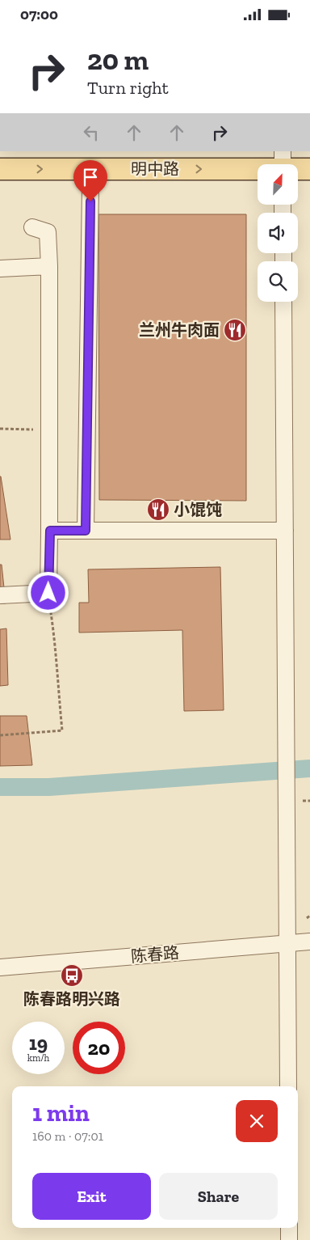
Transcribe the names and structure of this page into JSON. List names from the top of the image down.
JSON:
{
  "streets": {
    "main road": ["明中路"],
    "street": ["陈春路"]
  },
  "one_way": ["明中路"],
  "places": {
    "restaurant": ["兰州牛肉面", "小馄饨"],
    "bus stop": ["陈春路明兴路"]
  },
  "north": "top right",
  "page": {
    "status": "07:00",
    "turn": ["20 m", "Turn right"],
    "speed": "19 km/h",
    "limit": "20",
    "heading": ["1 min", "160 m · 07:01"],
    "buttons": ["Exit", "Share"]
  }
}
